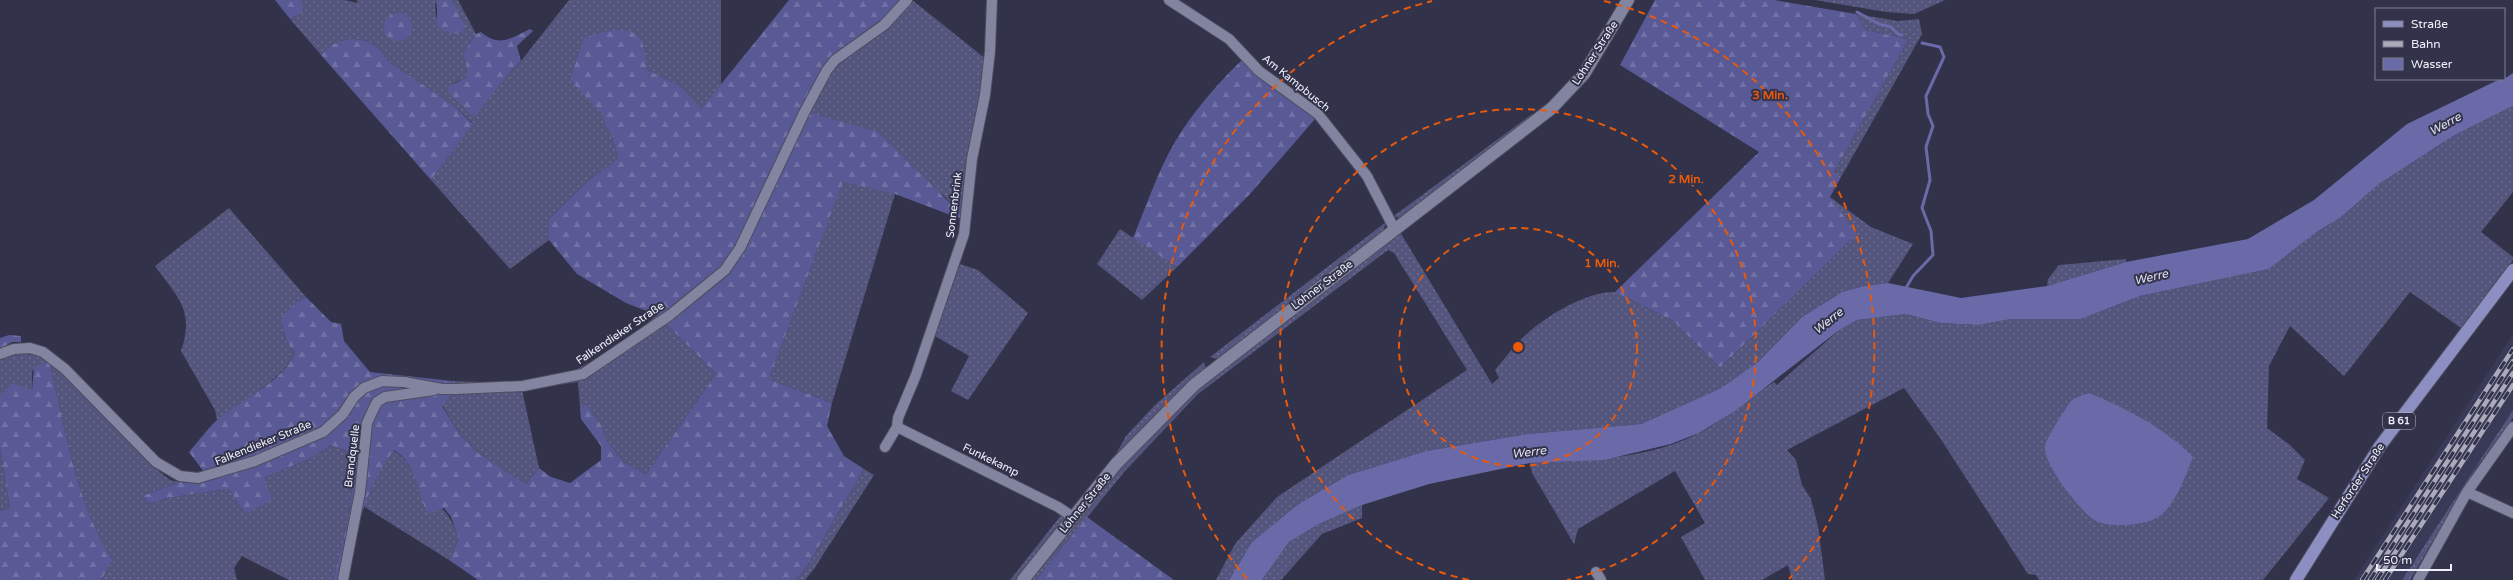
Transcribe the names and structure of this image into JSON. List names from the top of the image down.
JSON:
{
  "streets": {
    "main road": ["Löhner Straße", "B 61", "Herforder Straße"],
    "street": [
      "Am Kampbusch",
      "Sonnenbrink",
      "Falkendieker Straße",
      "Brandquelle",
      "Funkekamp"
    ]
  },
  "crossings": [
    ["Löhner Straße", "Am Kampbusch"],
    ["Löhner Straße", "Funkekamp"],
    ["Sonnenbrink", "Funkekamp"],
    ["Falkendieker Straße", "Brandquelle"]
  ],
  "water": ["Werre"],
  "legend": ["Straße", "Bahn", "Wasser"],
  "scale_bar": "50 m",
  "rings": ["3 Min.", "2 Min.", "1 Min."]
}
